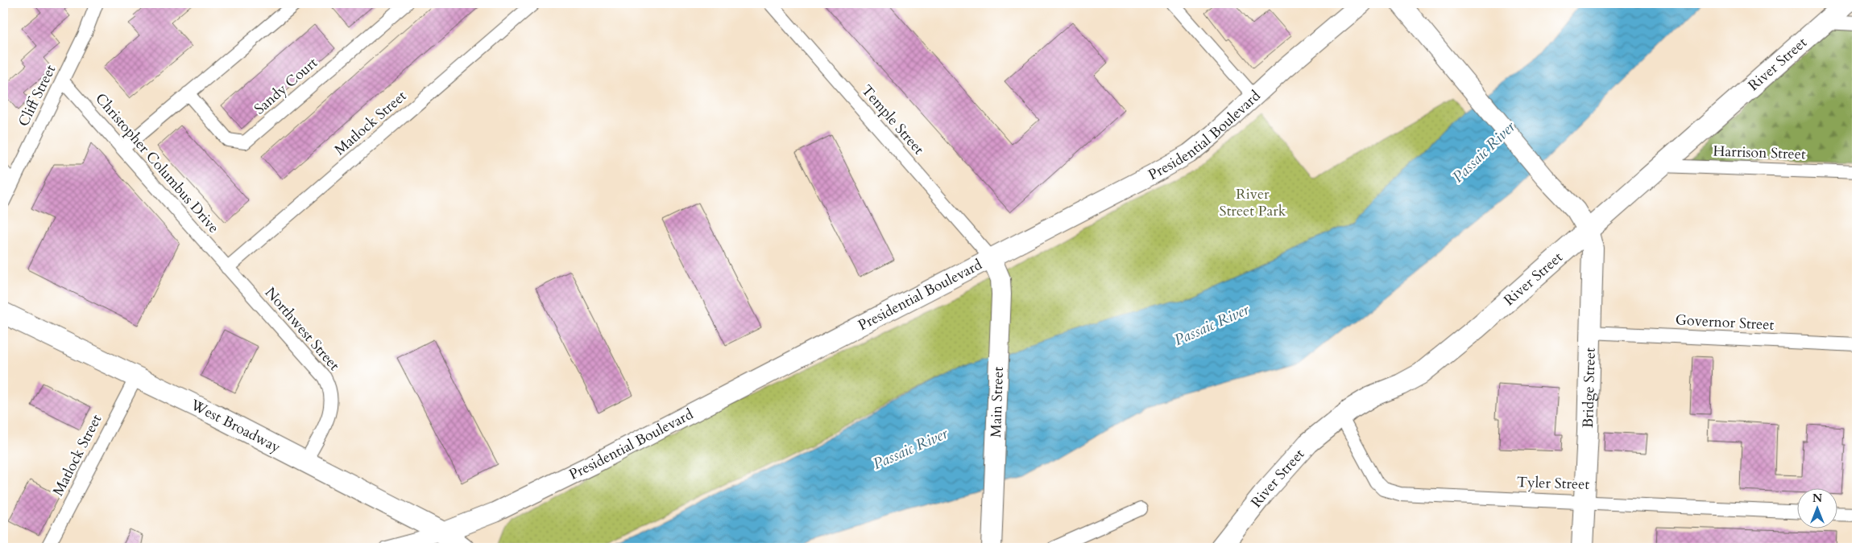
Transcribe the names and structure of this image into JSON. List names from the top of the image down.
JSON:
{
  "streets": {
    "main road": ["River Street", "Bridge Street", "West Broadway"],
    "street": [
      "Sandy Court",
      "Cliff Street",
      "Temple Street",
      "Matlock Street",
      "Presidential Boulevard",
      "Harrison Street",
      "Christopher Columbus Drive",
      "Governor Street",
      "Northwest Street",
      "Main Street",
      "Tyler Street"
    ]
  },
  "crossings": [
    ["River Street", "Harrison Street"],
    ["River Street", "Bridge Street"],
    ["River Street", "Tyler Street"],
    ["Cliff Street", "Christopher Columbus Drive"],
    ["Temple Street", "Presidential Boulevard"],
    ["Temple Street", "Main Street"],
    ["Matlock Street", "Christopher Columbus Drive"],
    ["Matlock Street", "Northwest Street"],
    ["Matlock Street", "West Broadway"],
    ["Presidential Boulevard", "Main Street"],
    ["Presidential Boulevard", "West Broadway"],
    ["Christopher Columbus Drive", "Northwest Street"],
    ["Governor Street", "Bridge Street"],
    ["Northwest Street", "West Broadway"],
    ["Bridge Street", "Tyler Street"]
  ],
  "water": ["Passaic River"],
  "parks": ["River Street Park"],
  "north": "top"
}
